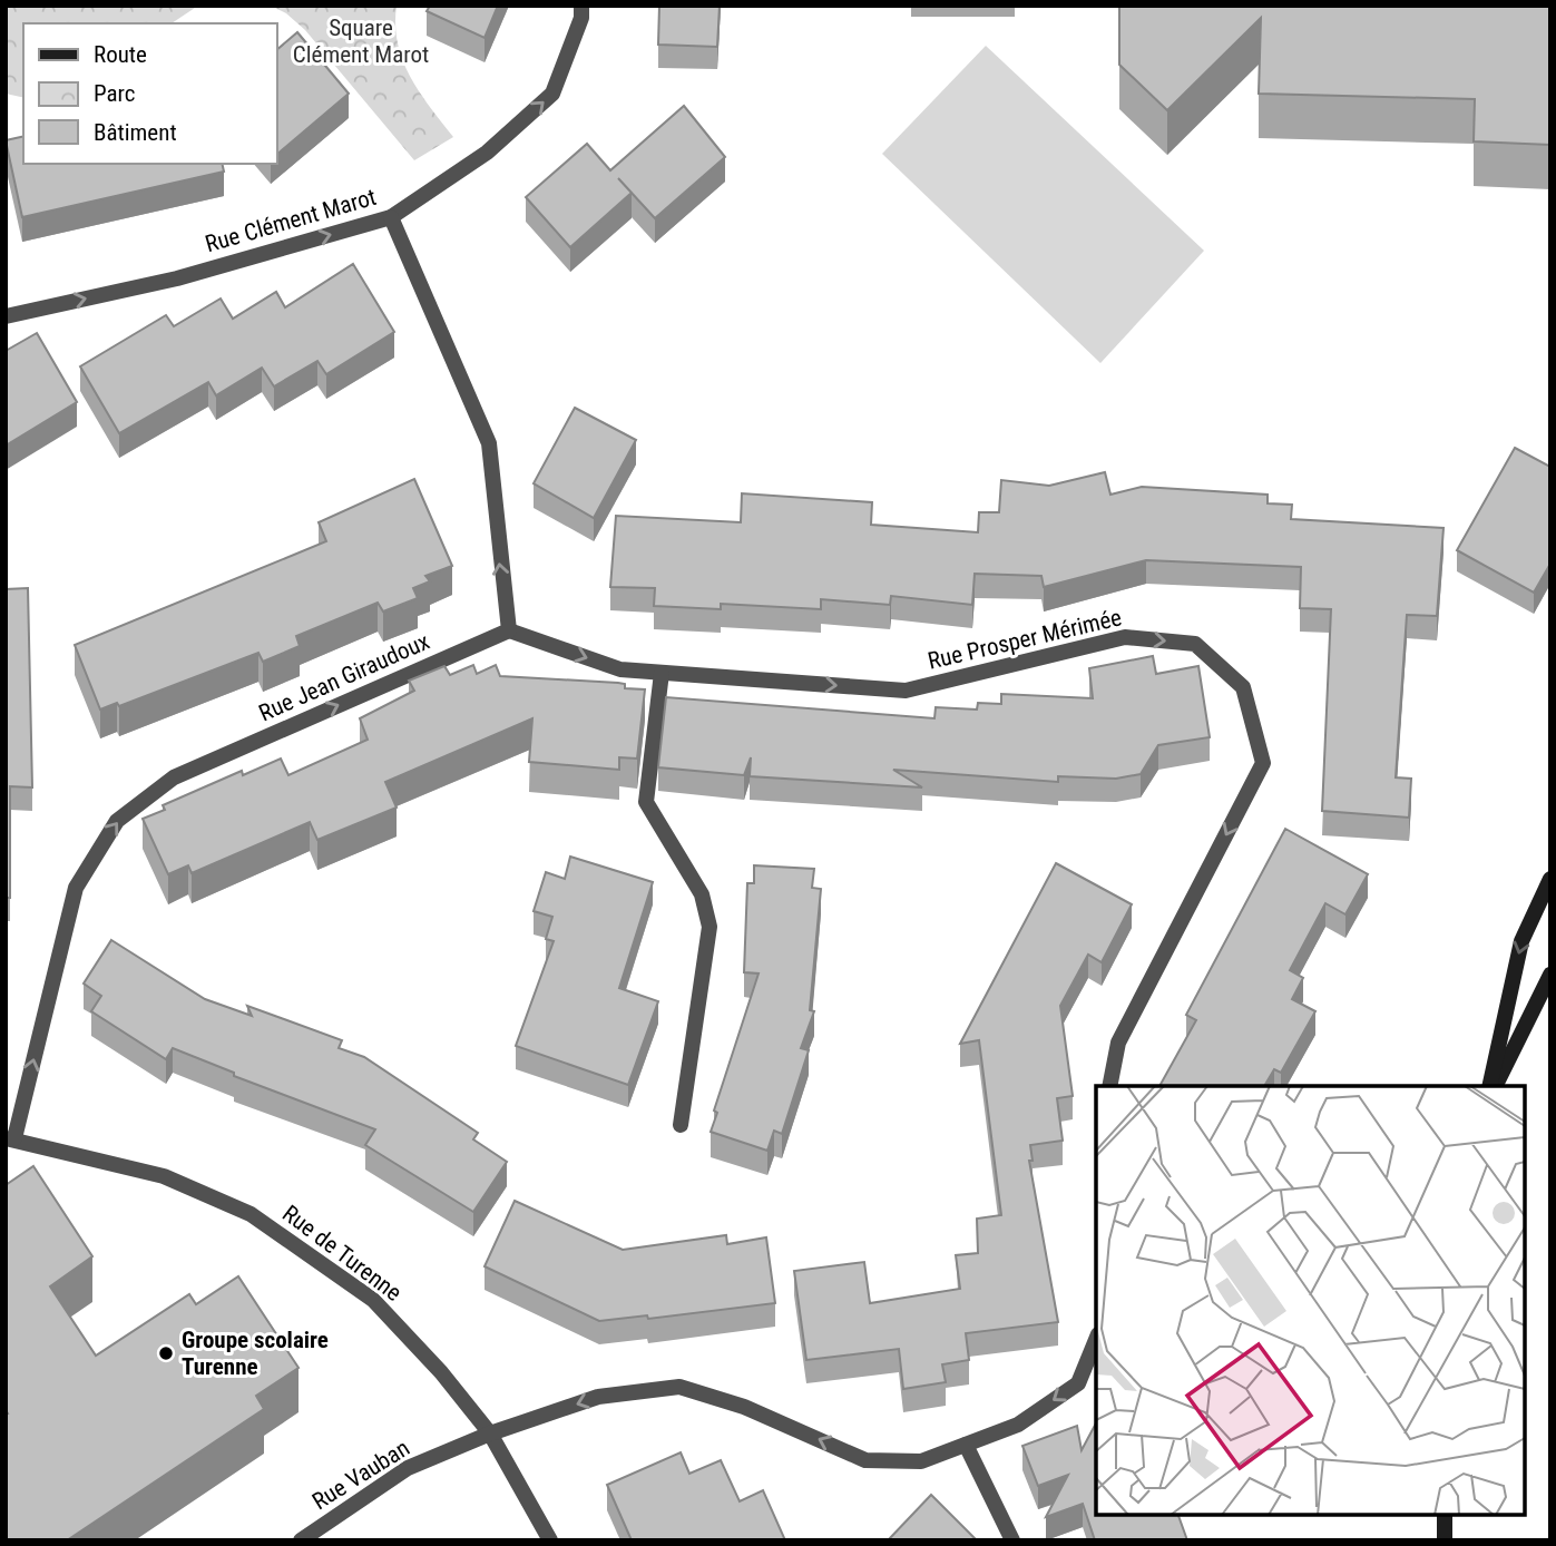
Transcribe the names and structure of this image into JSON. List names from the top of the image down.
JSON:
{
  "streets": {
    "street": [
      "Rue Clément Marot",
      "Rue Prosper Mérimée",
      "Rue Jean Giraudoux",
      "Rue de Turenne",
      "Rue Vauban"
    ]
  },
  "crossings": [
    ["Rue Prosper Mérimée", "Rue Jean Giraudoux"],
    ["Rue Jean Giraudoux", "Rue de Turenne"],
    ["Rue de Turenne", "Rue Vauban"]
  ],
  "one_way": ["Rue Clément Marot", "Rue Jean Giraudoux"],
  "parks": ["Square Clément Marot"],
  "places": ["Groupe scolaire Turenne"],
  "legend": ["Route", "Parc", "Bâtiment"]
}
